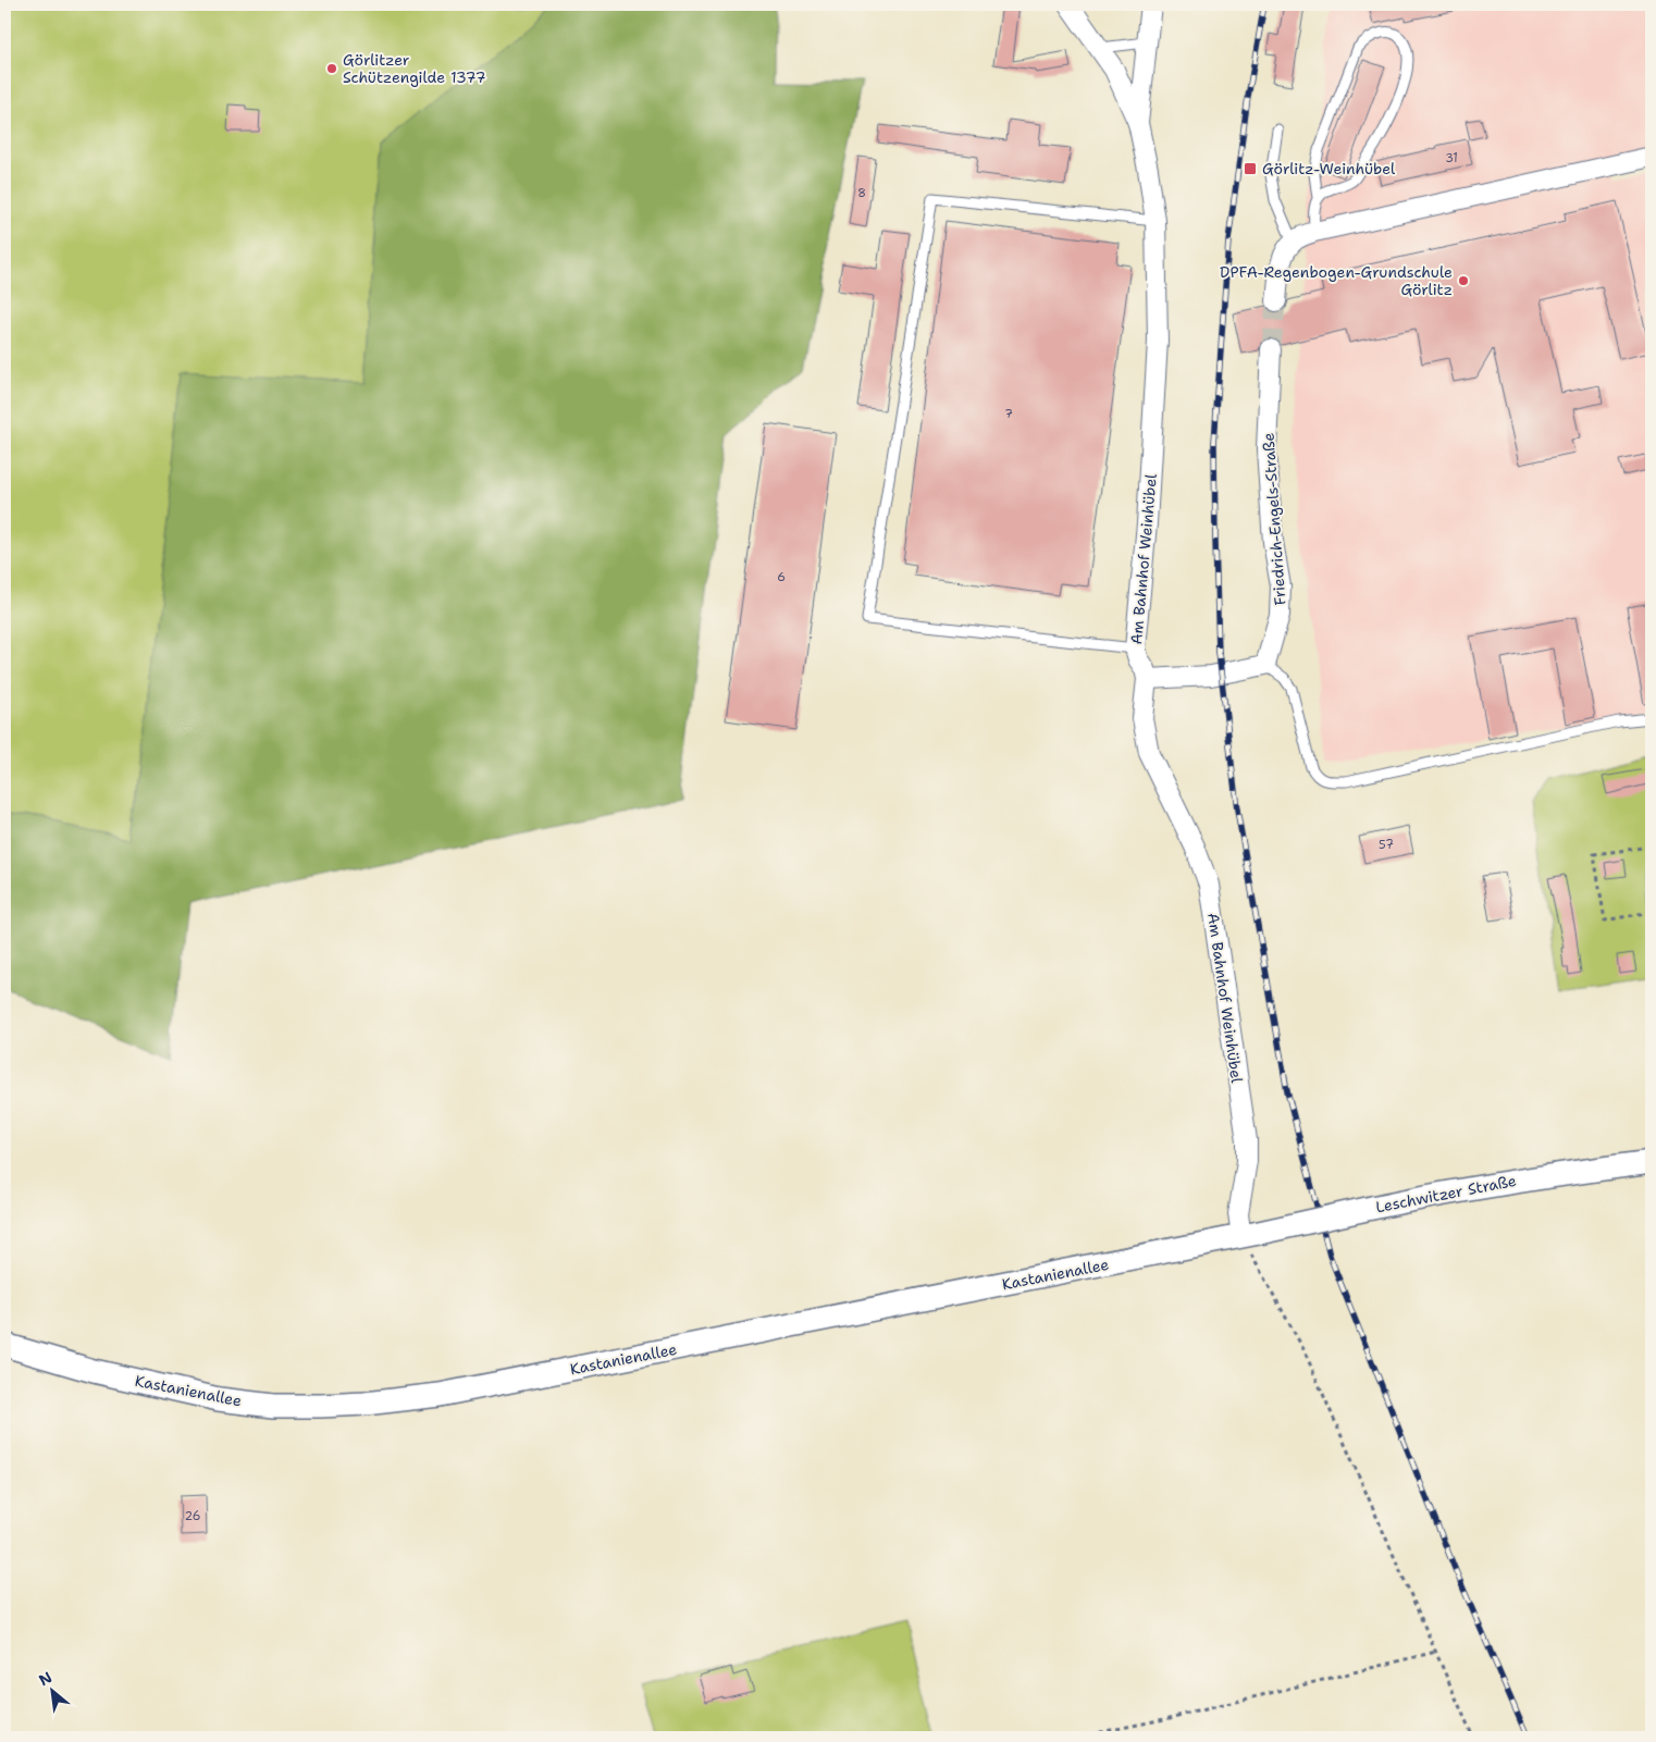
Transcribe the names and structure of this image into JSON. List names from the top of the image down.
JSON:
{
  "streets": {
    "street": [
      "Friedrich-Engels-Straße",
      "Am Bahnhof Weinhübel",
      "Leschwitzer Straße",
      "Kastanienallee"
    ]
  },
  "crossings": [
    ["Am Bahnhof Weinhübel", "Leschwitzer Straße"],
    ["Am Bahnhof Weinhübel", "Kastanienallee"],
    ["Leschwitzer Straße", "Kastanienallee"]
  ],
  "places": {
    "other": ["Görlitzer Schützengilde 1377", "DPFA-Regenbogen-Grundschule Görlitz"],
    "transit": ["Görlitz-Weinhübel"]
  },
  "house_numbers": [
    "31",
    "8",
    "7",
    "6",
    "57",
    "26"
  ],
  "north": "top left"
}
